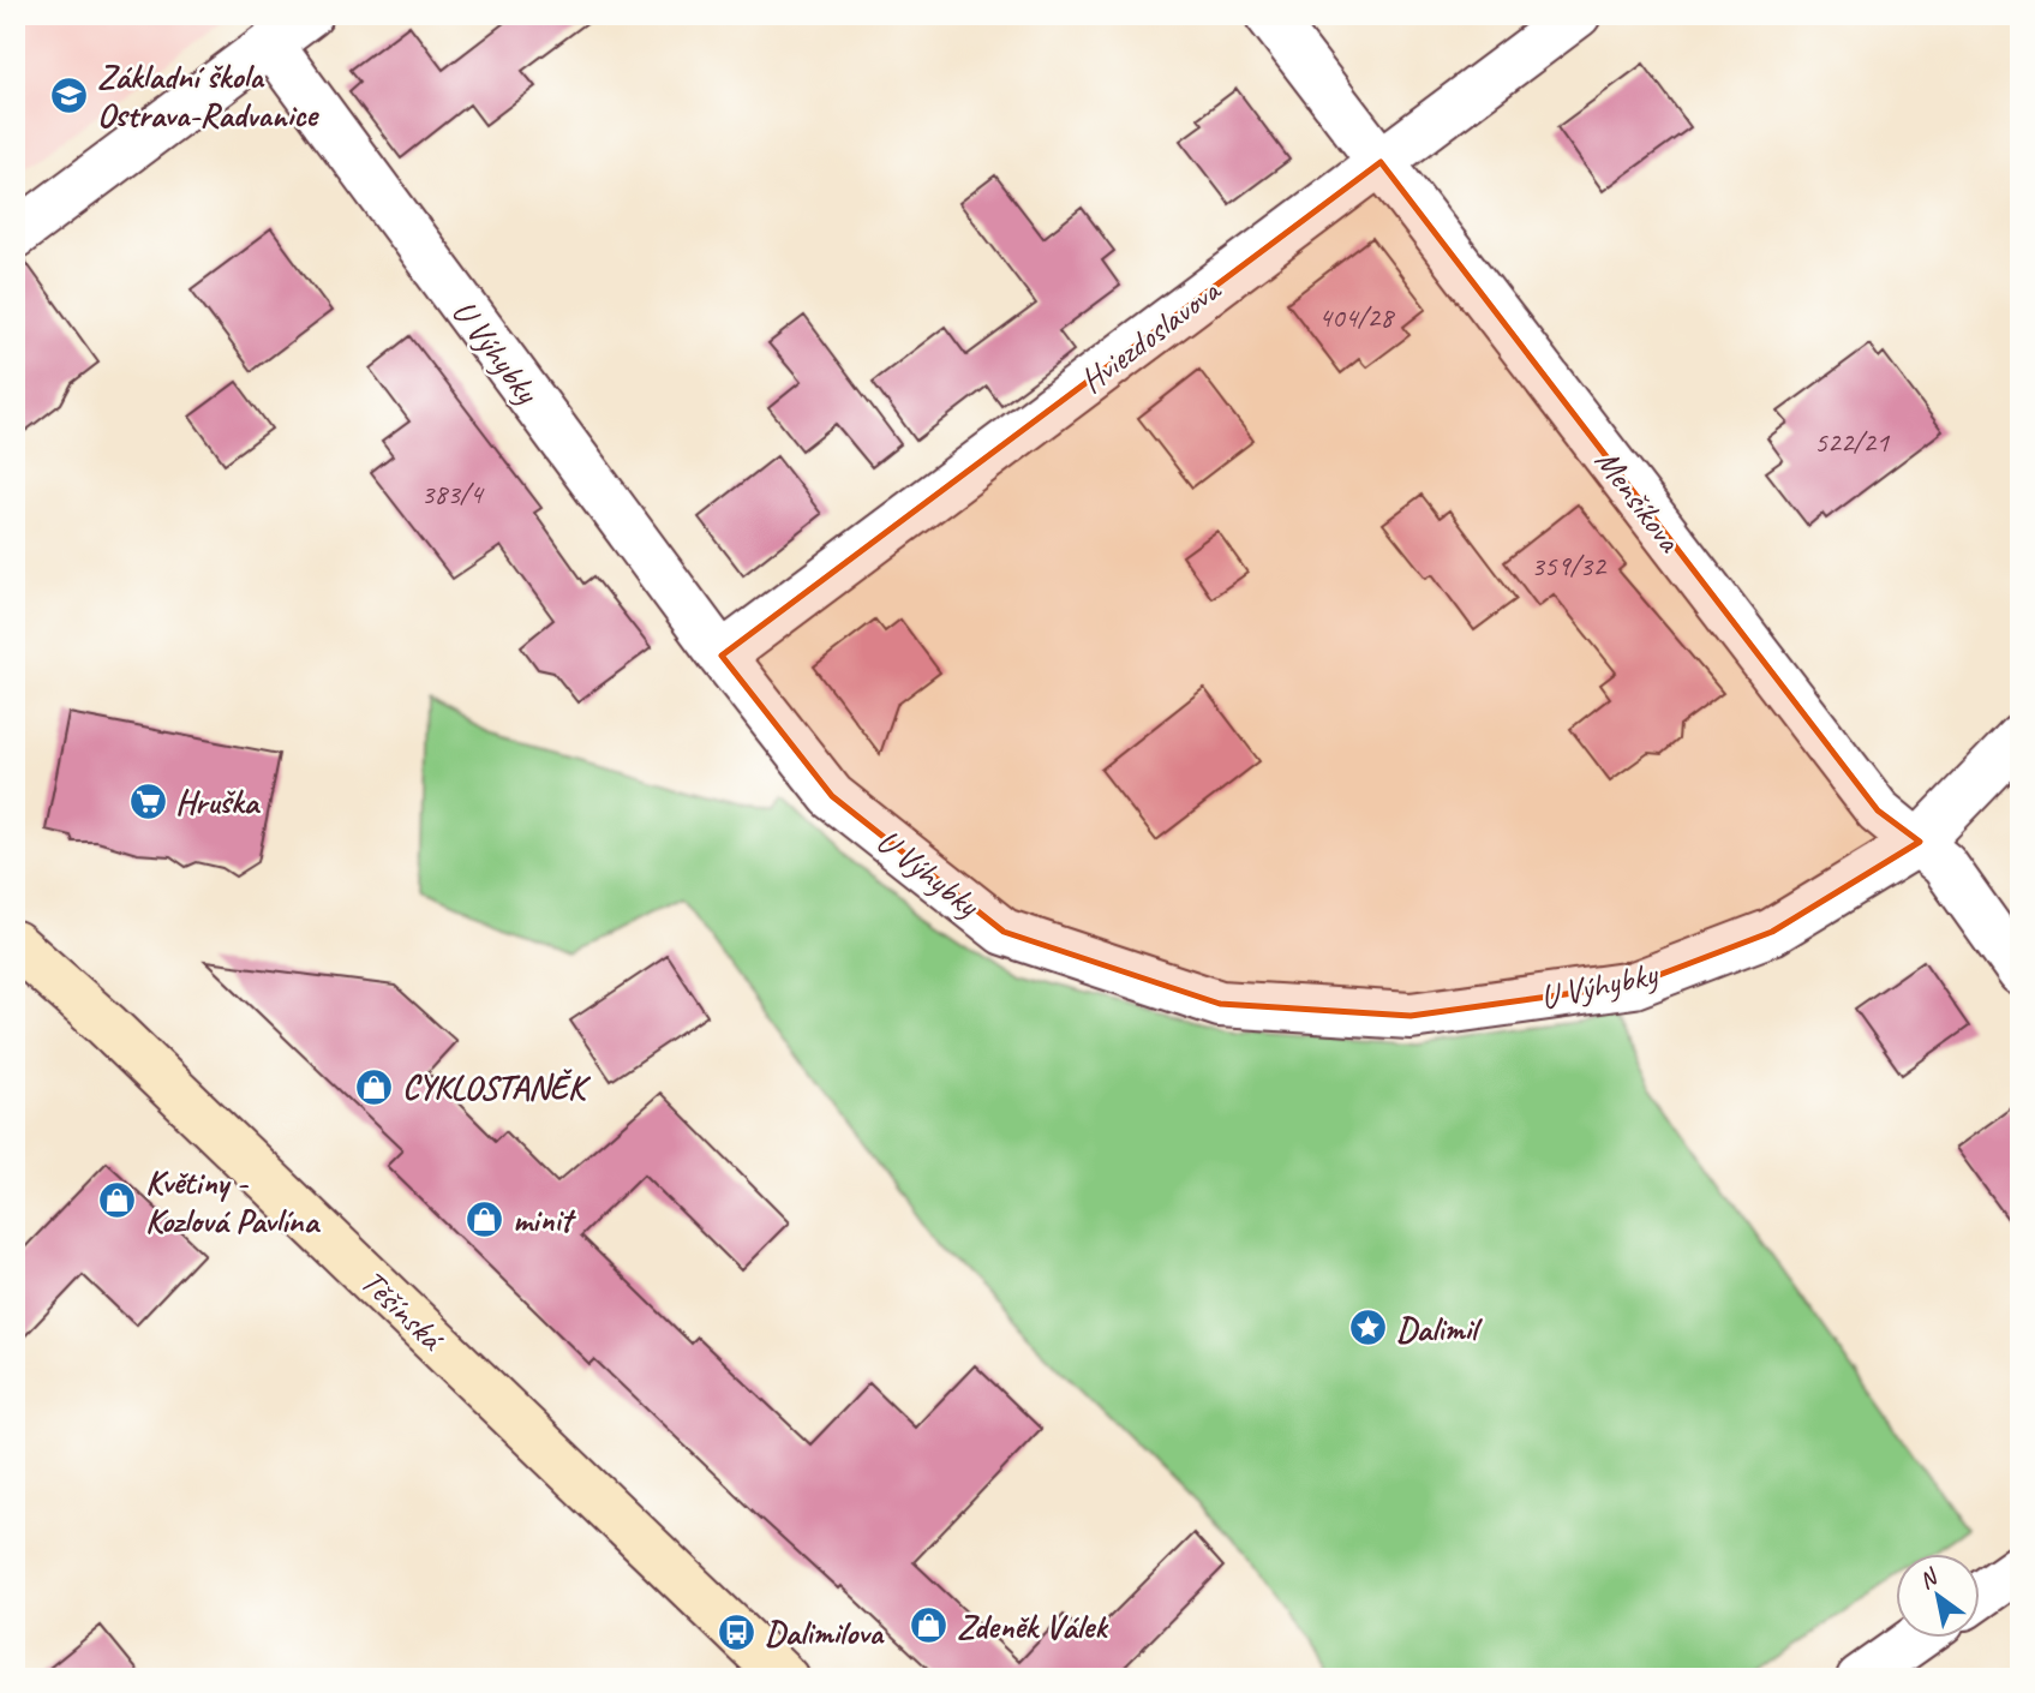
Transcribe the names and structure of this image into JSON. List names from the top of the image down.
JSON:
{
  "streets": {
    "main road": ["Těšínská"],
    "street": ["Hviezdoslavova", "U Výhybky", "Menšíkova"]
  },
  "crossings": [
    ["Hviezdoslavova", "U Výhybky"],
    ["Hviezdoslavova", "Menšíkova"],
    ["U Výhybky", "Menšíkova"]
  ],
  "places": {
    "school or university": ["Základní škola Ostrava-Radvanice"],
    "supermarket": ["Hruška"],
    "shop": [
      "CYKLOSTANĚK",
      "Květiny - Kozlová Pavlína",
      "minit",
      "Zdeněk Válek"
    ],
    "place": ["Dalimil"],
    "bus stop": ["Dalimilova"]
  },
  "house_numbers": [
    "404/28",
    "522/21",
    "383/4",
    "359/32"
  ],
  "north": "top left"
}
